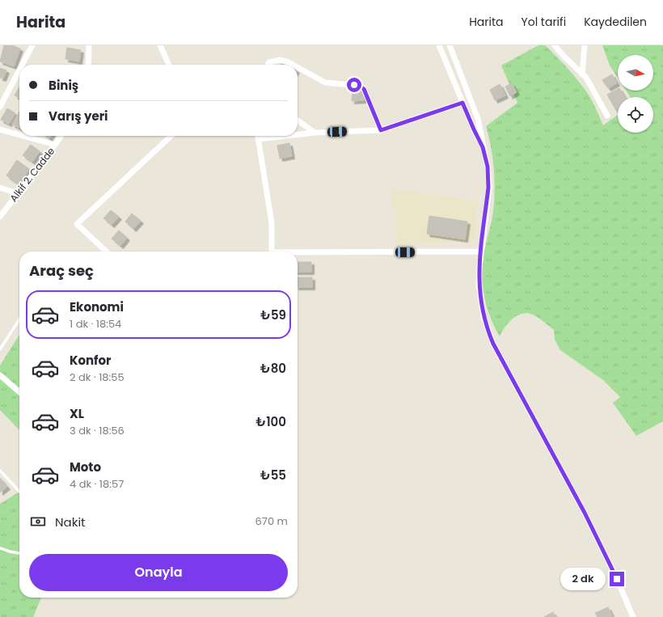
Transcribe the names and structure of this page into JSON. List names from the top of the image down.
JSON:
{
  "streets": {
    "street": ["Alkif 2. Cadde"]
  },
  "north": "right",
  "page": {
    "header": "Harita",
    "nav": ["Harita", "Yol tarifi", "Kaydedilen"],
    "banner": ["Biniş", "Varış yeri"],
    "heading": "Araç seç",
    "list": [
      {
        "name": "Ekonomi",
        "note": "1 dk · 18:54",
        "value": "₺59"
      },
      {
        "name": "Konfor",
        "note": "2 dk · 18:55",
        "value": "₺80"
      },
      {
        "name": "XL",
        "note": "3 dk · 18:56",
        "value": "₺100"
      },
      {
        "name": "Moto",
        "note": "4 dk · 18:57",
        "value": "₺55"
      }
    ],
    "pay": ["Nakit", "670 m"],
    "buttons": "Onayla",
    "bubble": "2 dk"
  }
}
